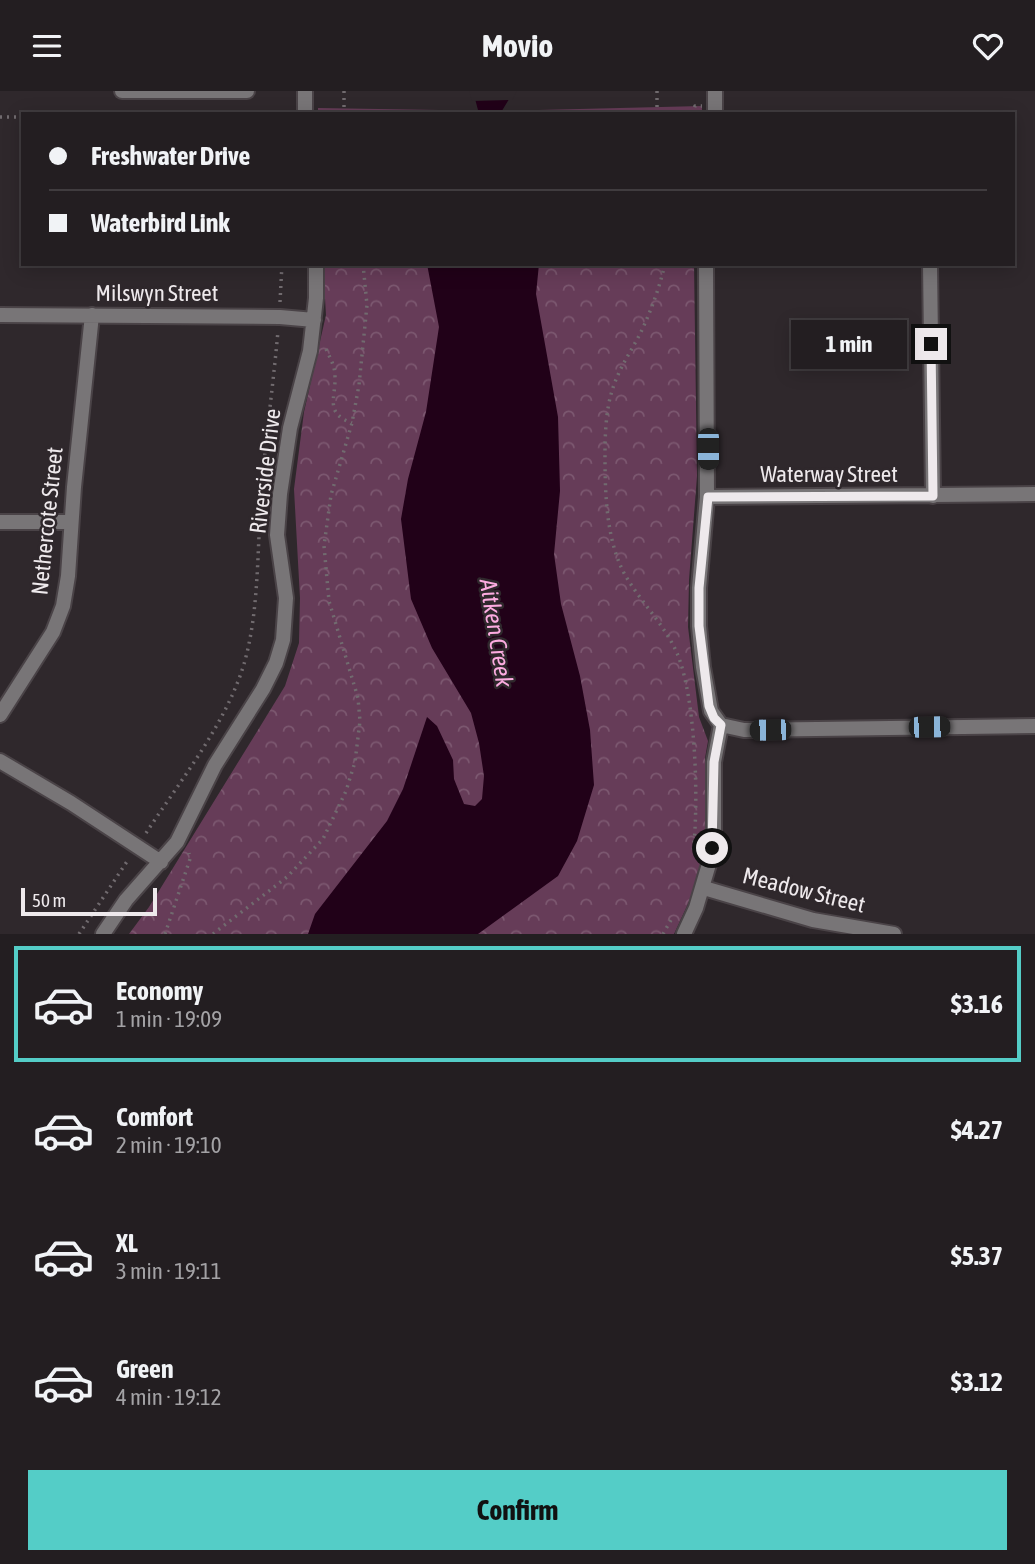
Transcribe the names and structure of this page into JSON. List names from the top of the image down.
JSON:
{
  "streets": {
    "street": [
      "Milswyn Street",
      "Riverside Drive",
      "Waterway Street",
      "Nethercote Street",
      "Meadow Street"
    ]
  },
  "crossings": [
    ["Milswyn Street", "Riverside Drive"],
    ["Milswyn Street", "Nethercote Street"]
  ],
  "water": ["Aitken Creek"],
  "scale_bar": "50 m",
  "page": {
    "header": "Movio",
    "banner": ["Freshwater Drive", "Waterbird Link"],
    "bubble": "1 min",
    "scale": "50 m",
    "list": [
      {
        "name": "Economy",
        "note": "1 min · 19:09",
        "value": "$3.16"
      },
      {
        "name": "Comfort",
        "note": "2 min · 19:10",
        "value": "$4.27"
      },
      {
        "name": "XL",
        "note": "3 min · 19:11",
        "value": "$5.37"
      },
      {
        "name": "Green",
        "note": "4 min · 19:12",
        "value": "$3.12"
      }
    ],
    "buttons": "Confirm"
  }
}
